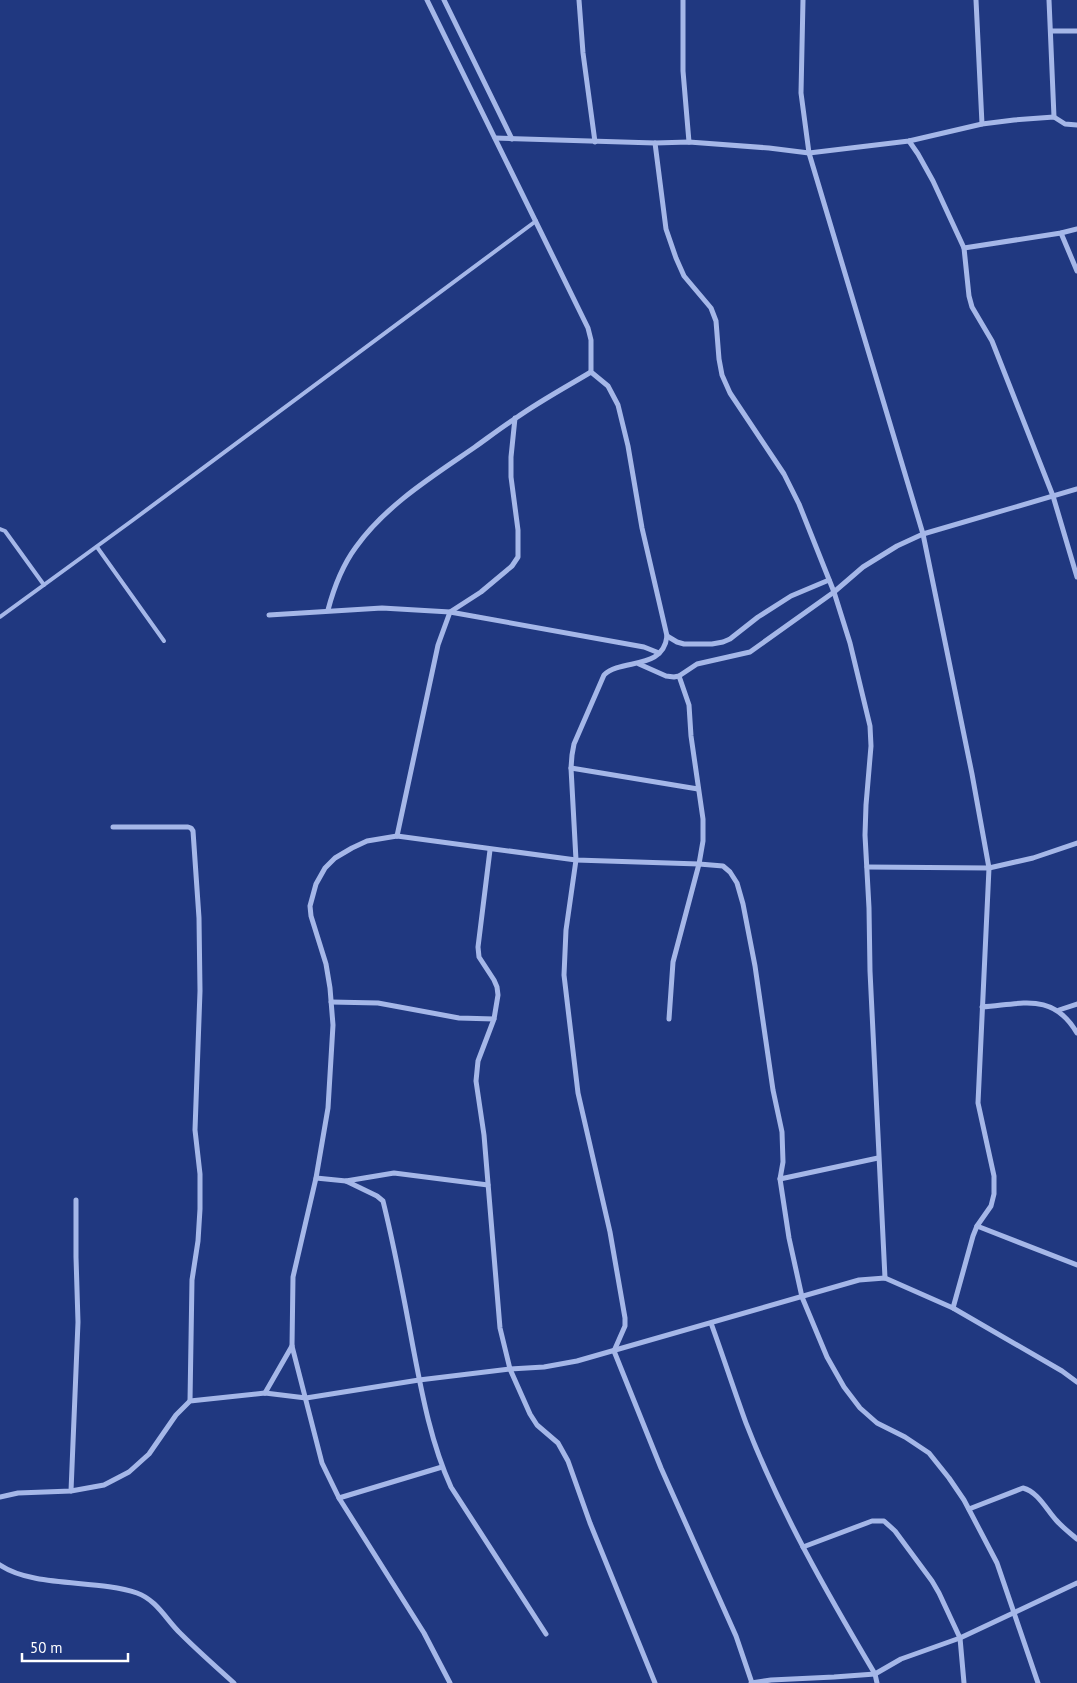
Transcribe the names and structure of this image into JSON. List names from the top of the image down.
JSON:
{
  "scale_bar": "50 m"
}
